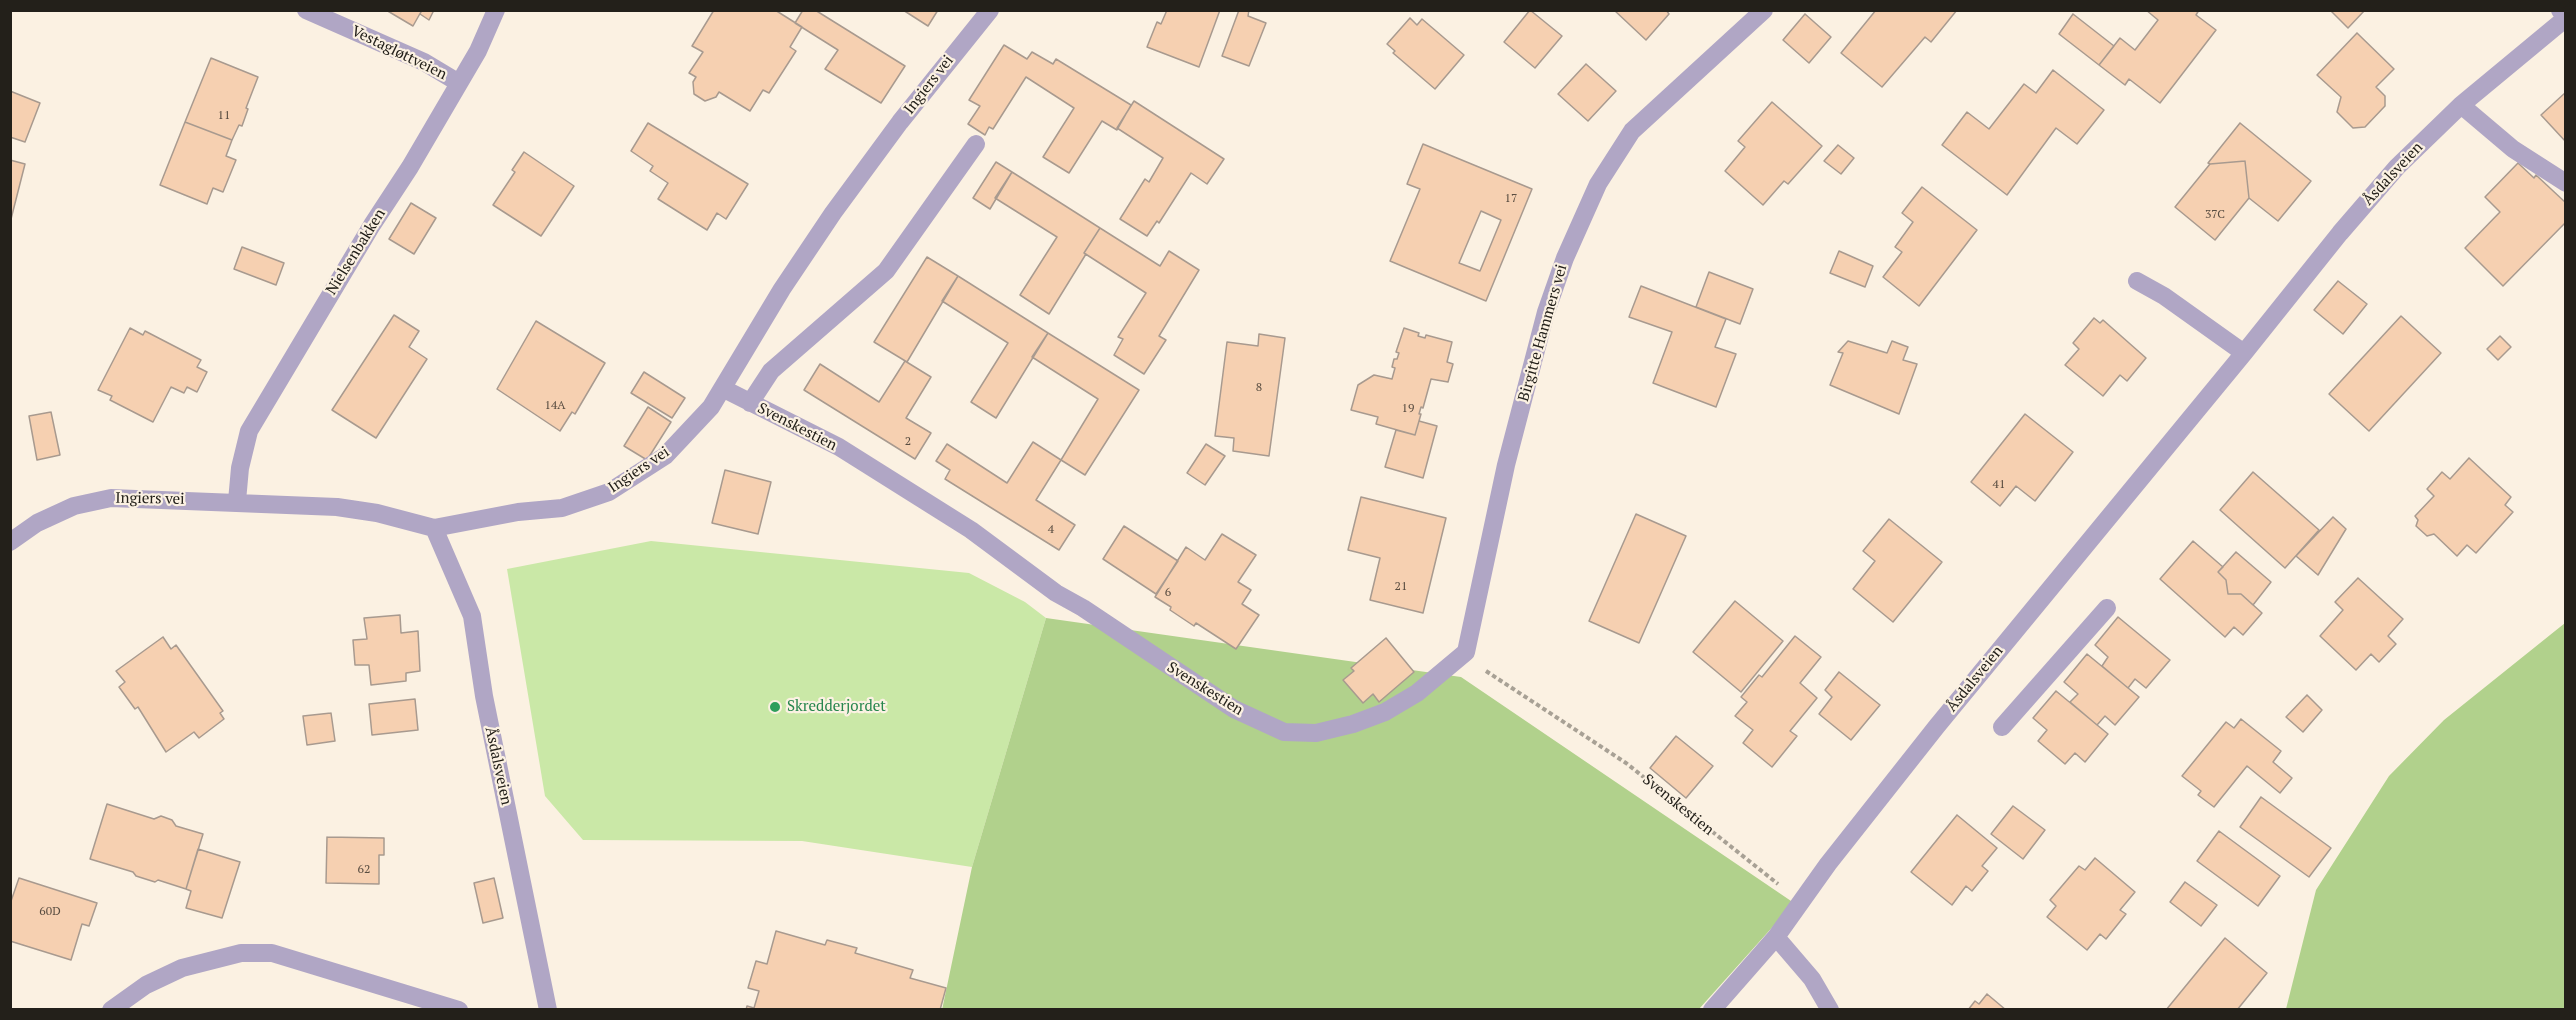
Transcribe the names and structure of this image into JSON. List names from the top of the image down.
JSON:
{
  "streets": {
    "street": [
      "Vestagløttveien",
      "Ingiers vei",
      "Åsdalsveien",
      "Nielsenbakken",
      "Birgitte Hammers vei",
      "Svenskestien"
    ]
  },
  "crossings": [
    ["Vestagløttveien", "Nielsenbakken"],
    ["Ingiers vei", "Åsdalsveien"],
    ["Ingiers vei", "Nielsenbakken"],
    ["Ingiers vei", "Svenskestien"],
    ["Åsdalsveien", "Svenskestien"],
    ["Birgitte Hammers vei", "Svenskestien"]
  ],
  "places": ["Skredderjordet"],
  "house_numbers": [
    "11",
    "17",
    "37C",
    "8",
    "14A",
    "19",
    "2",
    "41",
    "4",
    "21",
    "6",
    "62",
    "60D"
  ]
}
